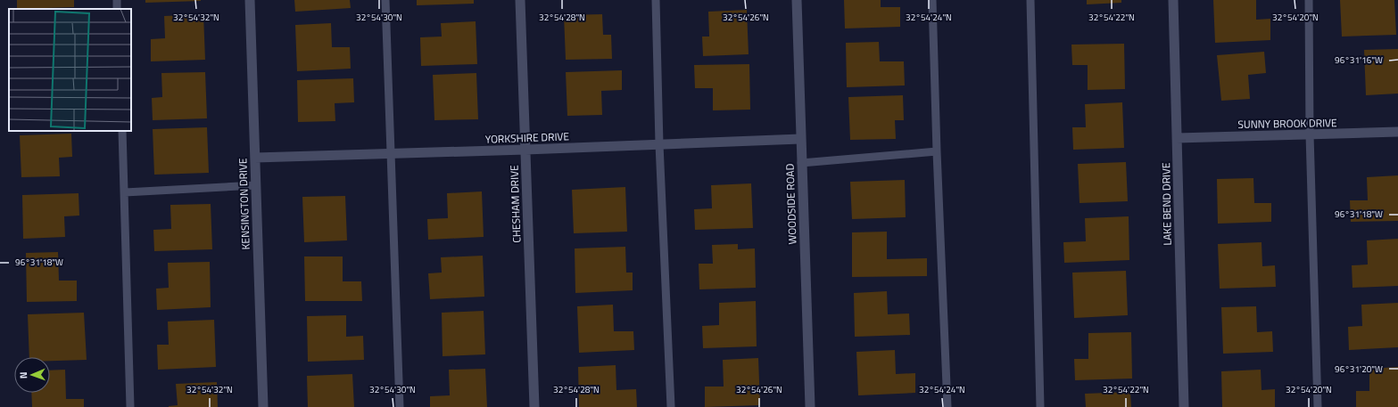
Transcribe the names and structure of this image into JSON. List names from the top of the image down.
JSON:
{
  "streets": {
    "street": [
      "SUNNY BROOK DRIVE",
      "YORKSHIRE DRIVE",
      "KENSINGTON DRIVE",
      "CHESHAM DRIVE",
      "WOODSIDE ROAD",
      "LAKE BEND DRIVE"
    ]
  },
  "crossings": [
    ["SUNNY BROOK DRIVE", "LAKE BEND DRIVE"],
    ["YORKSHIRE DRIVE", "KENSINGTON DRIVE"],
    ["YORKSHIRE DRIVE", "CHESHAM DRIVE"],
    ["YORKSHIRE DRIVE", "WOODSIDE ROAD"]
  ],
  "north": "left",
  "coordinates": [
    "32°54'32\"N",
    "32°54'30\"N",
    "32°54'28\"N",
    "32°54'26\"N",
    "32°54'24\"N",
    "32°54'22\"N",
    "32°54'20\"N",
    "96°31'16\"W",
    "96°31'18\"W",
    "96°31'20\"W"
  ]
}
